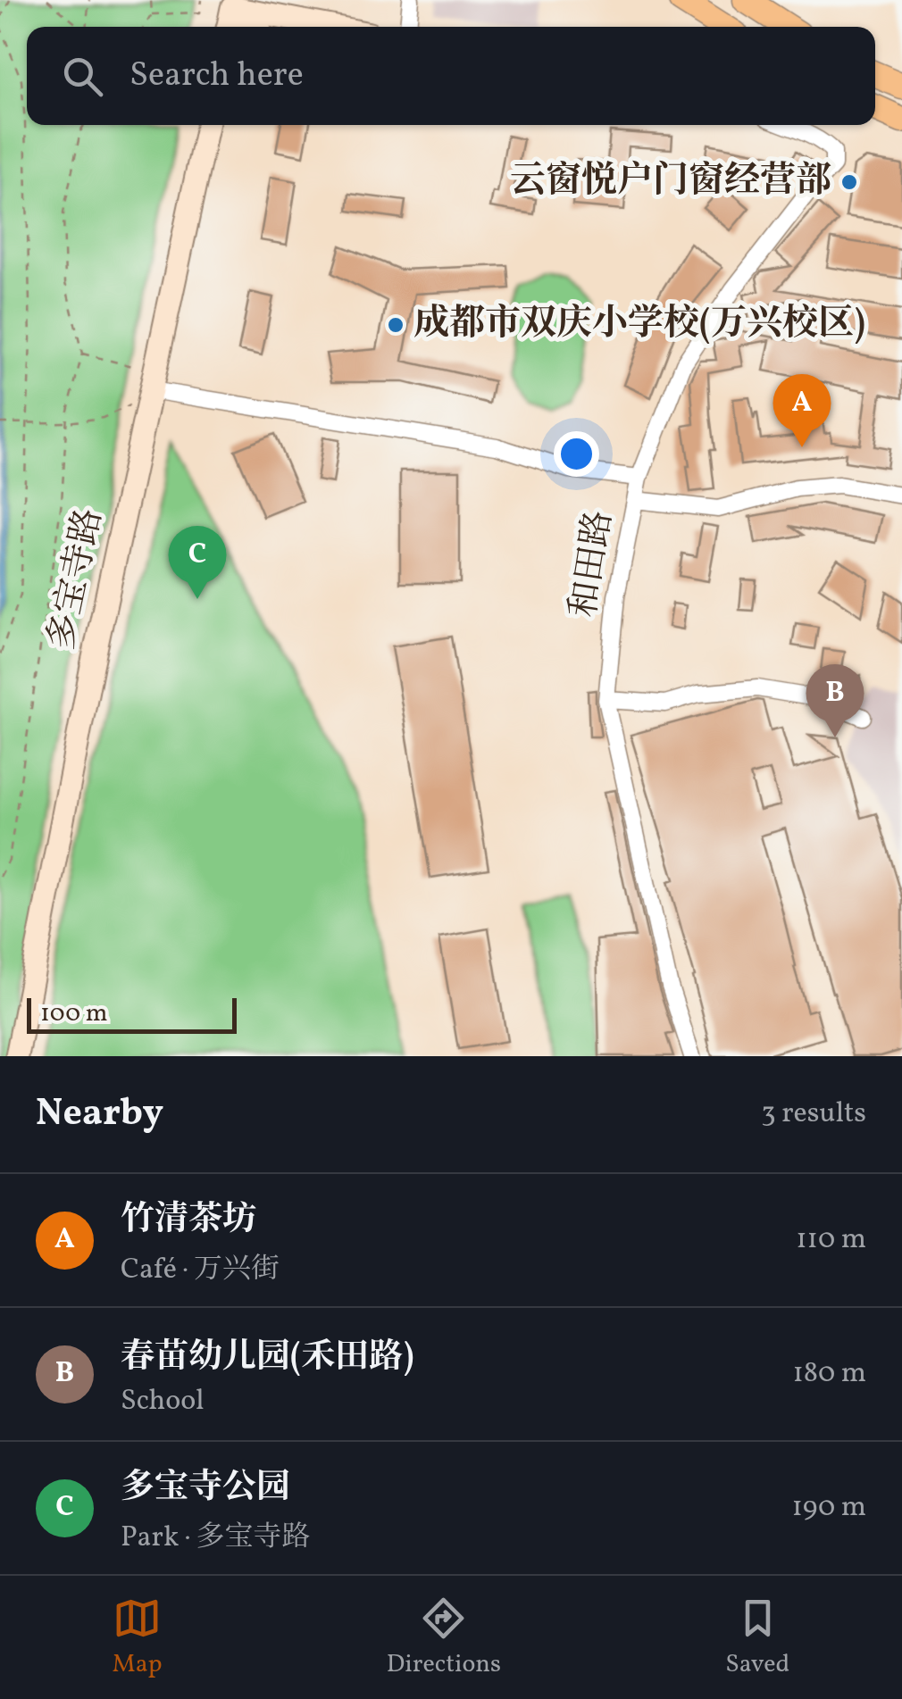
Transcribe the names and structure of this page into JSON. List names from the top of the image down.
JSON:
{
  "streets": {
    "street": ["和田路", "多宝寺路"]
  },
  "places": ["云窗悦户门窗经营部", "成都市双庆小学校(万兴校区)"],
  "scale_bar": "100 m",
  "page": {
    "search": "Search here",
    "pins": ["A", "C", "B"],
    "scale": "100 m",
    "heading": ["Nearby", "3 results"],
    "list": [
      {
        "mark": "A",
        "name": "竹清茶坊",
        "note": "Café · 万兴街",
        "value": "110 m"
      },
      {
        "mark": "B",
        "name": "春苗幼儿园(禾田路)",
        "note": "School",
        "value": "180 m"
      },
      {
        "mark": "C",
        "name": "多宝寺公园",
        "note": "Park · 多宝寺路",
        "value": "190 m"
      }
    ],
    "nav": ["Map", "Directions", "Saved"]
  }
}
